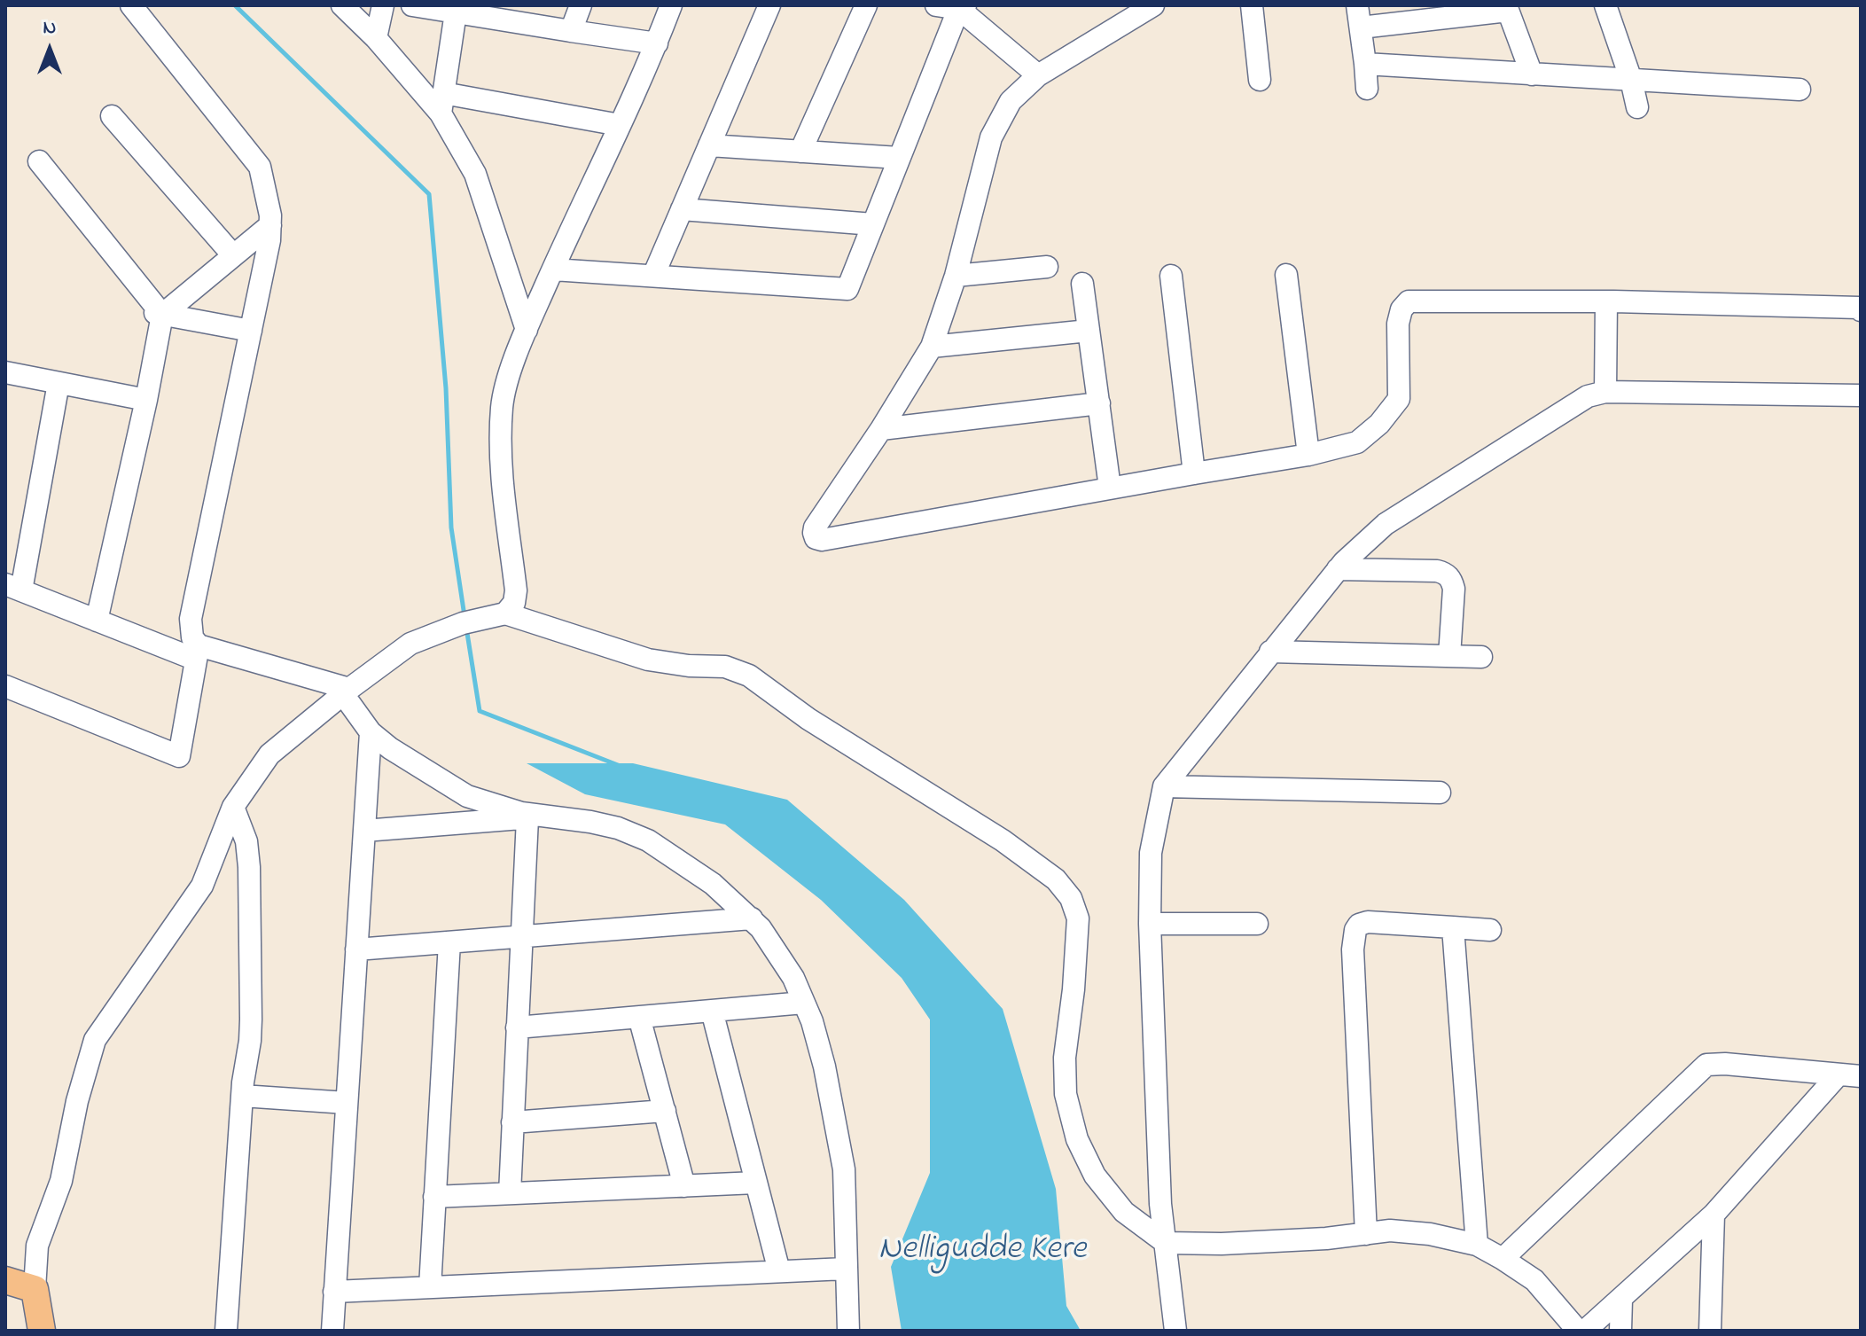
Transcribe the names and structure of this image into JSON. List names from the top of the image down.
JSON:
{
  "water": ["Nelligudde Kere"],
  "north": "top"
}
